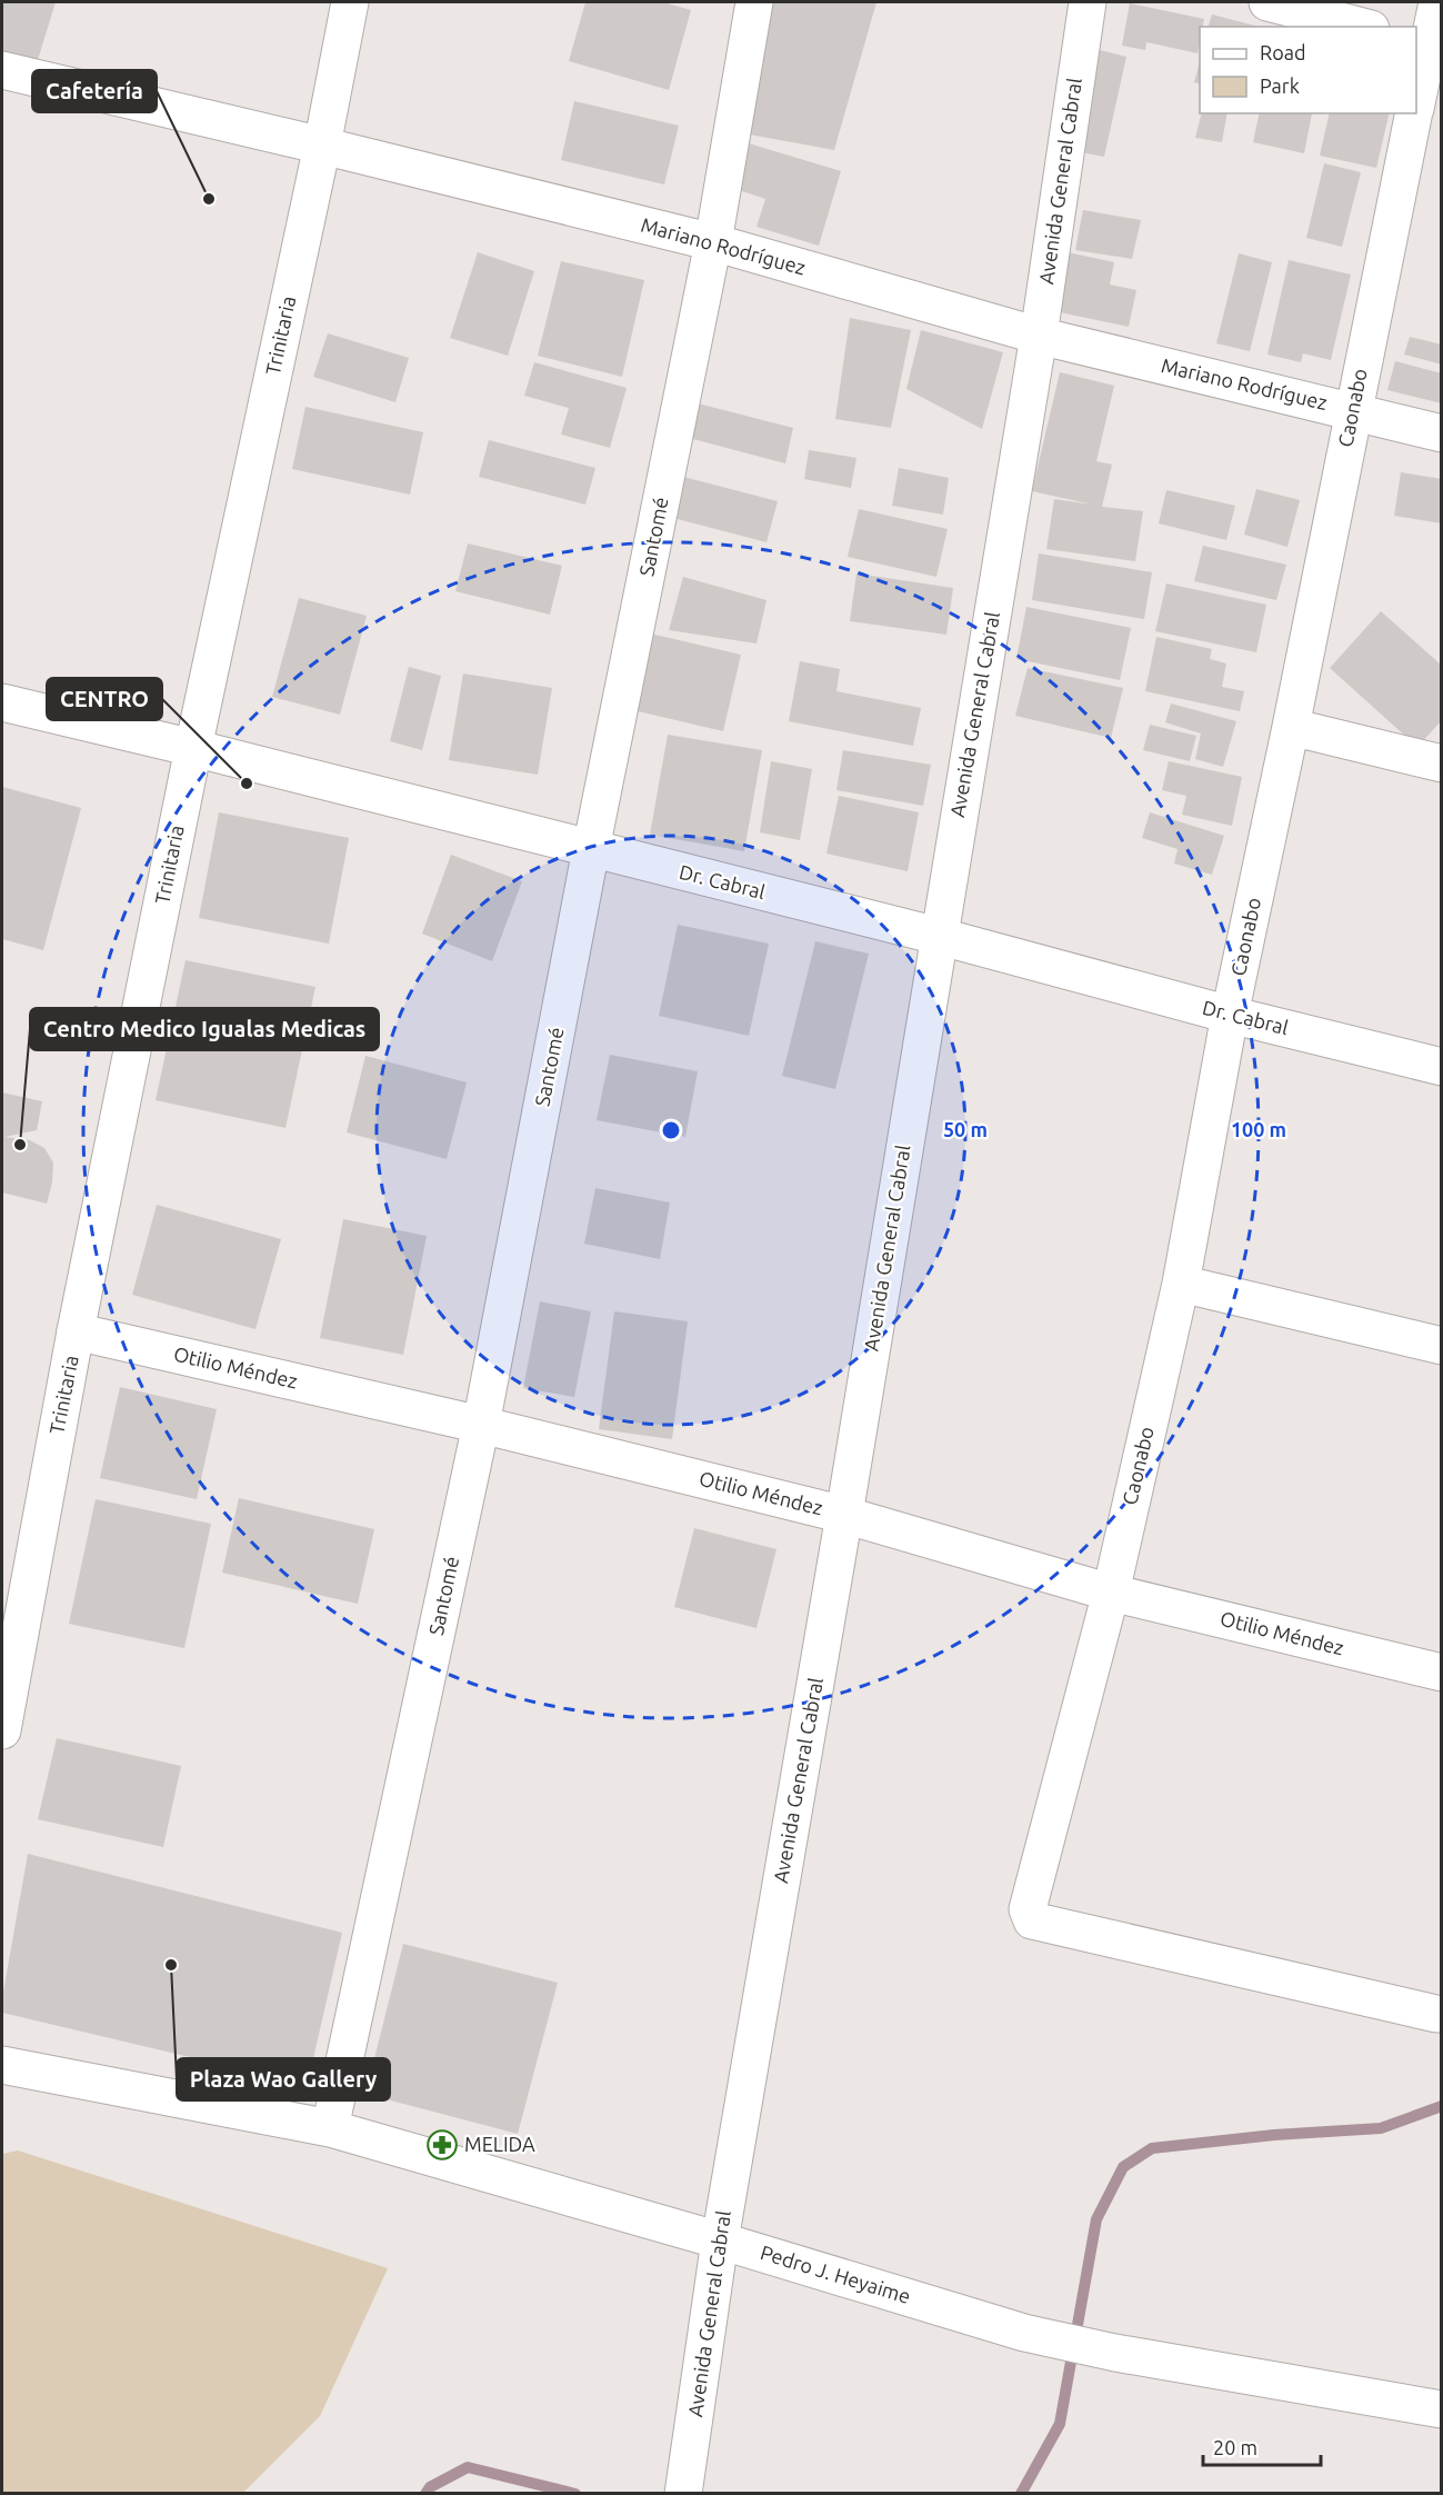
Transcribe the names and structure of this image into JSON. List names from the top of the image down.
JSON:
{
  "streets": {
    "street": [
      "Avenida General Cabral",
      "Mariano Rodríguez",
      "Trinitaria",
      "Caonabo",
      "Santomé",
      "Dr. Cabral",
      "Otilio Méndez",
      "Pedro J. Heyaime"
    ]
  },
  "crossings": [
    ["Avenida General Cabral", "Mariano Rodríguez"],
    ["Avenida General Cabral", "Dr. Cabral"],
    ["Avenida General Cabral", "Otilio Méndez"],
    ["Avenida General Cabral", "Pedro J. Heyaime"],
    ["Mariano Rodríguez", "Trinitaria"],
    ["Mariano Rodríguez", "Caonabo"],
    ["Mariano Rodríguez", "Santomé"],
    ["Trinitaria", "Dr. Cabral"],
    ["Trinitaria", "Otilio Méndez"],
    ["Caonabo", "Dr. Cabral"],
    ["Caonabo", "Otilio Méndez"],
    ["Santomé", "Dr. Cabral"],
    ["Santomé", "Otilio Méndez"],
    ["Santomé", "Pedro J. Heyaime"]
  ],
  "places": {
    "other": [
      "Cafetería",
      "CENTRO",
      "Centro Medico Igualas Medicas",
      "Plaza Wao Gallery"
    ],
    "pharmacy": ["MELIDA"]
  },
  "legend": ["Road", "Park"],
  "scale_bar": "20 m",
  "rings": ["50 m", "100 m"]
}
